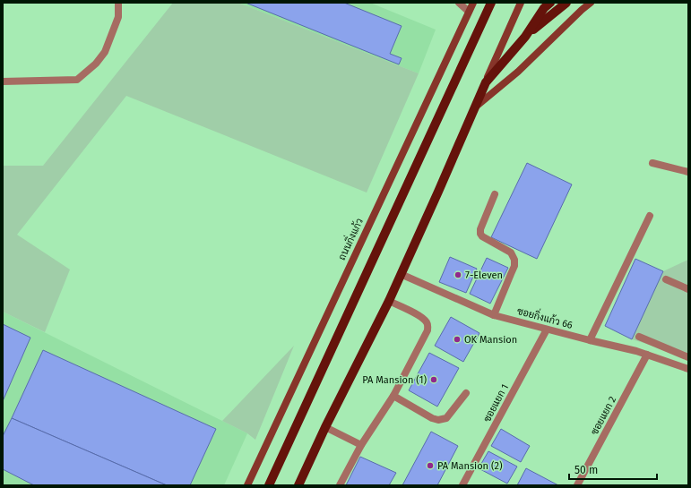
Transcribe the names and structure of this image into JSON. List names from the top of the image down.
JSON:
{
  "streets": {
    "main road": ["ถนนกิ่งแก้ว"],
    "street": ["ซอยกิ่งแก้ว 66", "ซอยแยก 1", "ซอยแยก 2"]
  },
  "crossings": [
    ["ซอยกิ่งแก้ว 66", "ซอยแยก 1"],
    ["ซอยกิ่งแก้ว 66", "ซอยแยก 2"]
  ],
  "places": [
    "7-Eleven",
    "OK Mansion",
    "PA Mansion (1)",
    "PA Mansion (2)"
  ],
  "scale_bar": "50 m"
}
